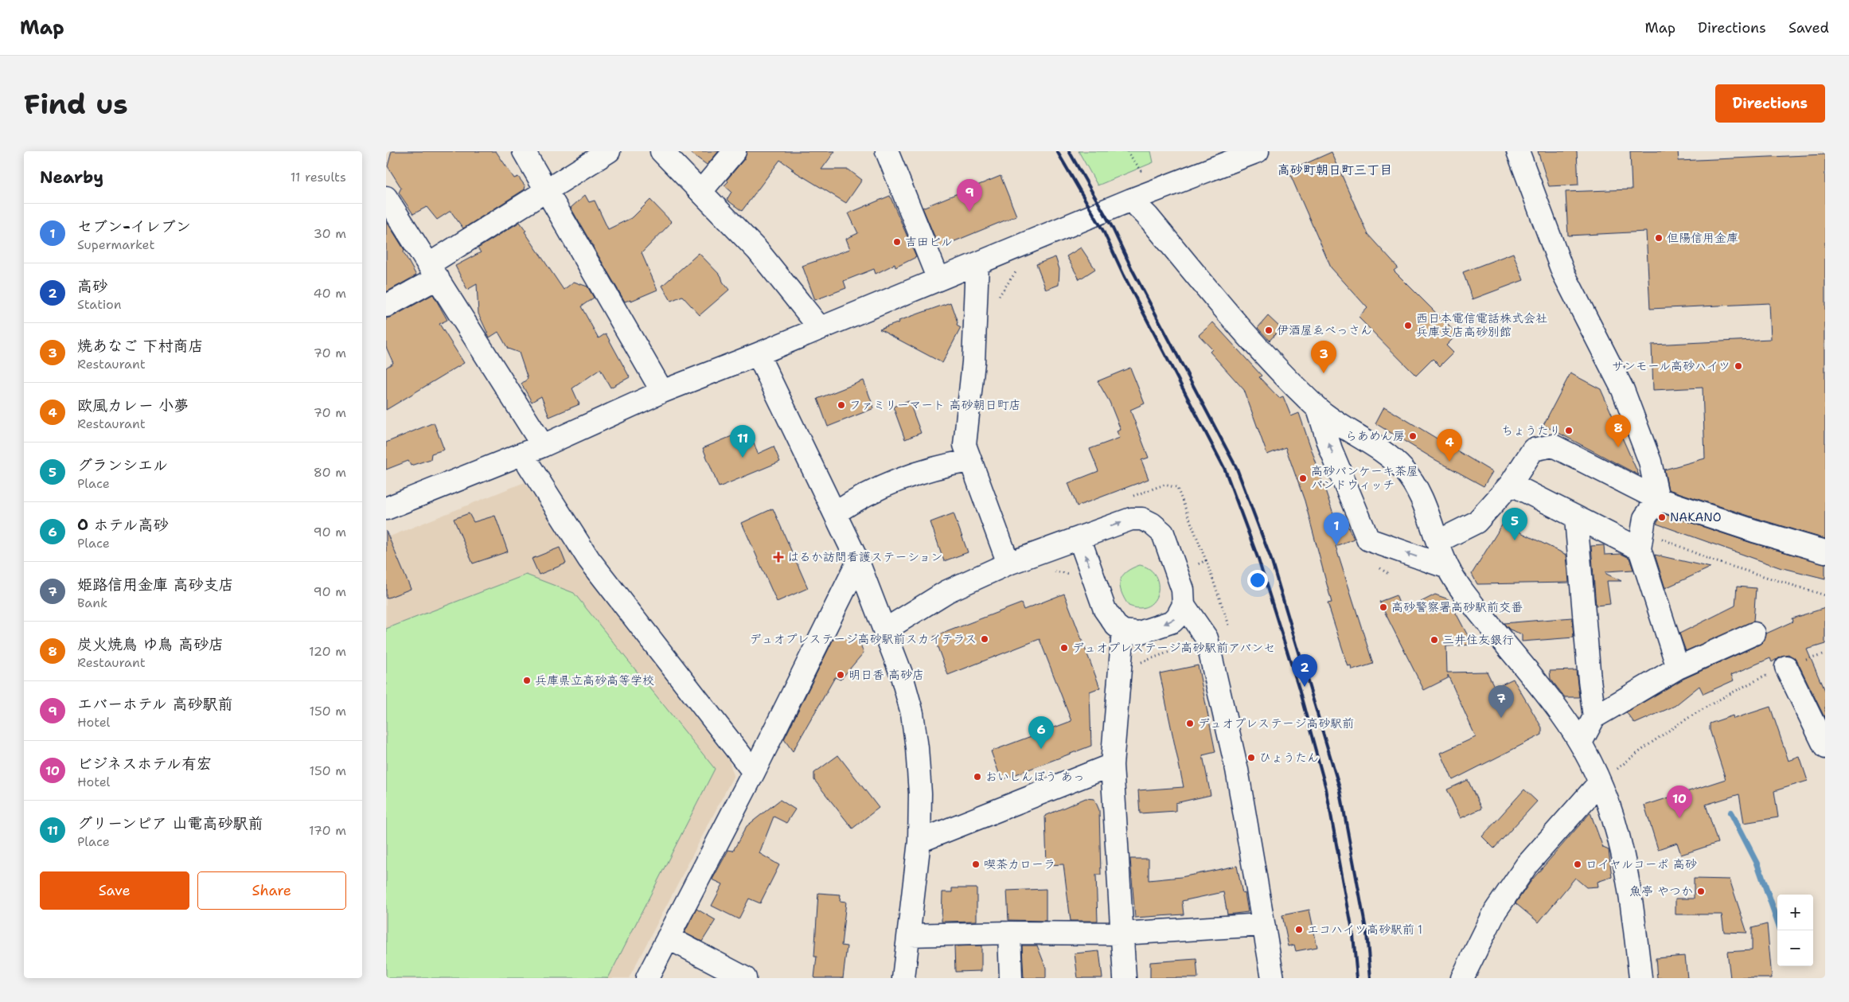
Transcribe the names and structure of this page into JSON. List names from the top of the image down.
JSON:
{
  "districts": ["高砂町朝日町三丁目"],
  "places": {
    "other": [
      "但陽信用金庫",
      "吉田ビル",
      "西日本電信電話株式会社 兵庫支店高砂別館",
      "伊酒屋ゑべっさん",
      "サンモール高砂ハイツ",
      "ファミリーマート 高砂朝日町店",
      "ちょうたり",
      "らあめん房",
      "高砂パンケーキ茶屋 パンドウィッチ",
      "NAKANO",
      "高砂警察署高砂駅前交番",
      "デュオプレステージ高砂駅前スカイテラス",
      "三井住友銀行",
      "デュオプレステージ高砂駅前アバンセ",
      "明日香 高砂店",
      "兵庫県立高砂高等学校",
      "デュオプレステージ高砂駅前",
      "ひょうたん",
      "おいしんぼう あっ",
      "喫茶カローラ",
      "ロイヤルコーポ 高砂",
      "魚亭 やつか",
      "エコハイツ高砂駅前１"
    ],
    "health": ["はるか訪問看護ステーション"]
  },
  "page": {
    "header": "Map",
    "nav": ["Map", "Directions", "Saved"],
    "buttons": [
      "Directions",
      ["Save", "Share"]
    ],
    "title": "Find us",
    "heading": ["Nearby", "11 results"],
    "pins": [
      "9",
      "3",
      "8",
      "11",
      "4",
      "5",
      "1",
      "2",
      "7",
      "6",
      "10"
    ],
    "list": [
      {
        "mark": "1",
        "name": "セブン-イレブン",
        "note": "Supermarket",
        "value": "30 m"
      },
      {
        "mark": "2",
        "name": "高砂",
        "note": "Station",
        "value": "40 m"
      },
      {
        "mark": "3",
        "name": "焼あなご 下村商店",
        "note": "Restaurant",
        "value": "70 m"
      },
      {
        "mark": "4",
        "name": "欧風カレー 小夢",
        "note": "Restaurant",
        "value": "70 m"
      },
      {
        "mark": "5",
        "name": "グランシエル",
        "note": "Place",
        "value": "80 m"
      },
      {
        "mark": "6",
        "name": "O ホテル高砂",
        "note": "Place",
        "value": "90 m"
      },
      {
        "mark": "7",
        "name": "姫路信用金庫 高砂支店",
        "note": "Bank",
        "value": "90 m"
      },
      {
        "mark": "8",
        "name": "炭火焼鳥 ゆ鳥 高砂店",
        "note": "Restaurant",
        "value": "120 m"
      },
      {
        "mark": "9",
        "name": "エバーホテル 高砂駅前",
        "note": "Hotel",
        "value": "150 m"
      },
      {
        "mark": "10",
        "name": "ビジネスホテル有宏",
        "note": "Hotel",
        "value": "150 m"
      },
      {
        "mark": "11",
        "name": "グリーンピア 山電高砂駅前",
        "note": "Place",
        "value": "170 m"
      }
    ],
    "map_buttons": ["+", "−"]
  }
}
